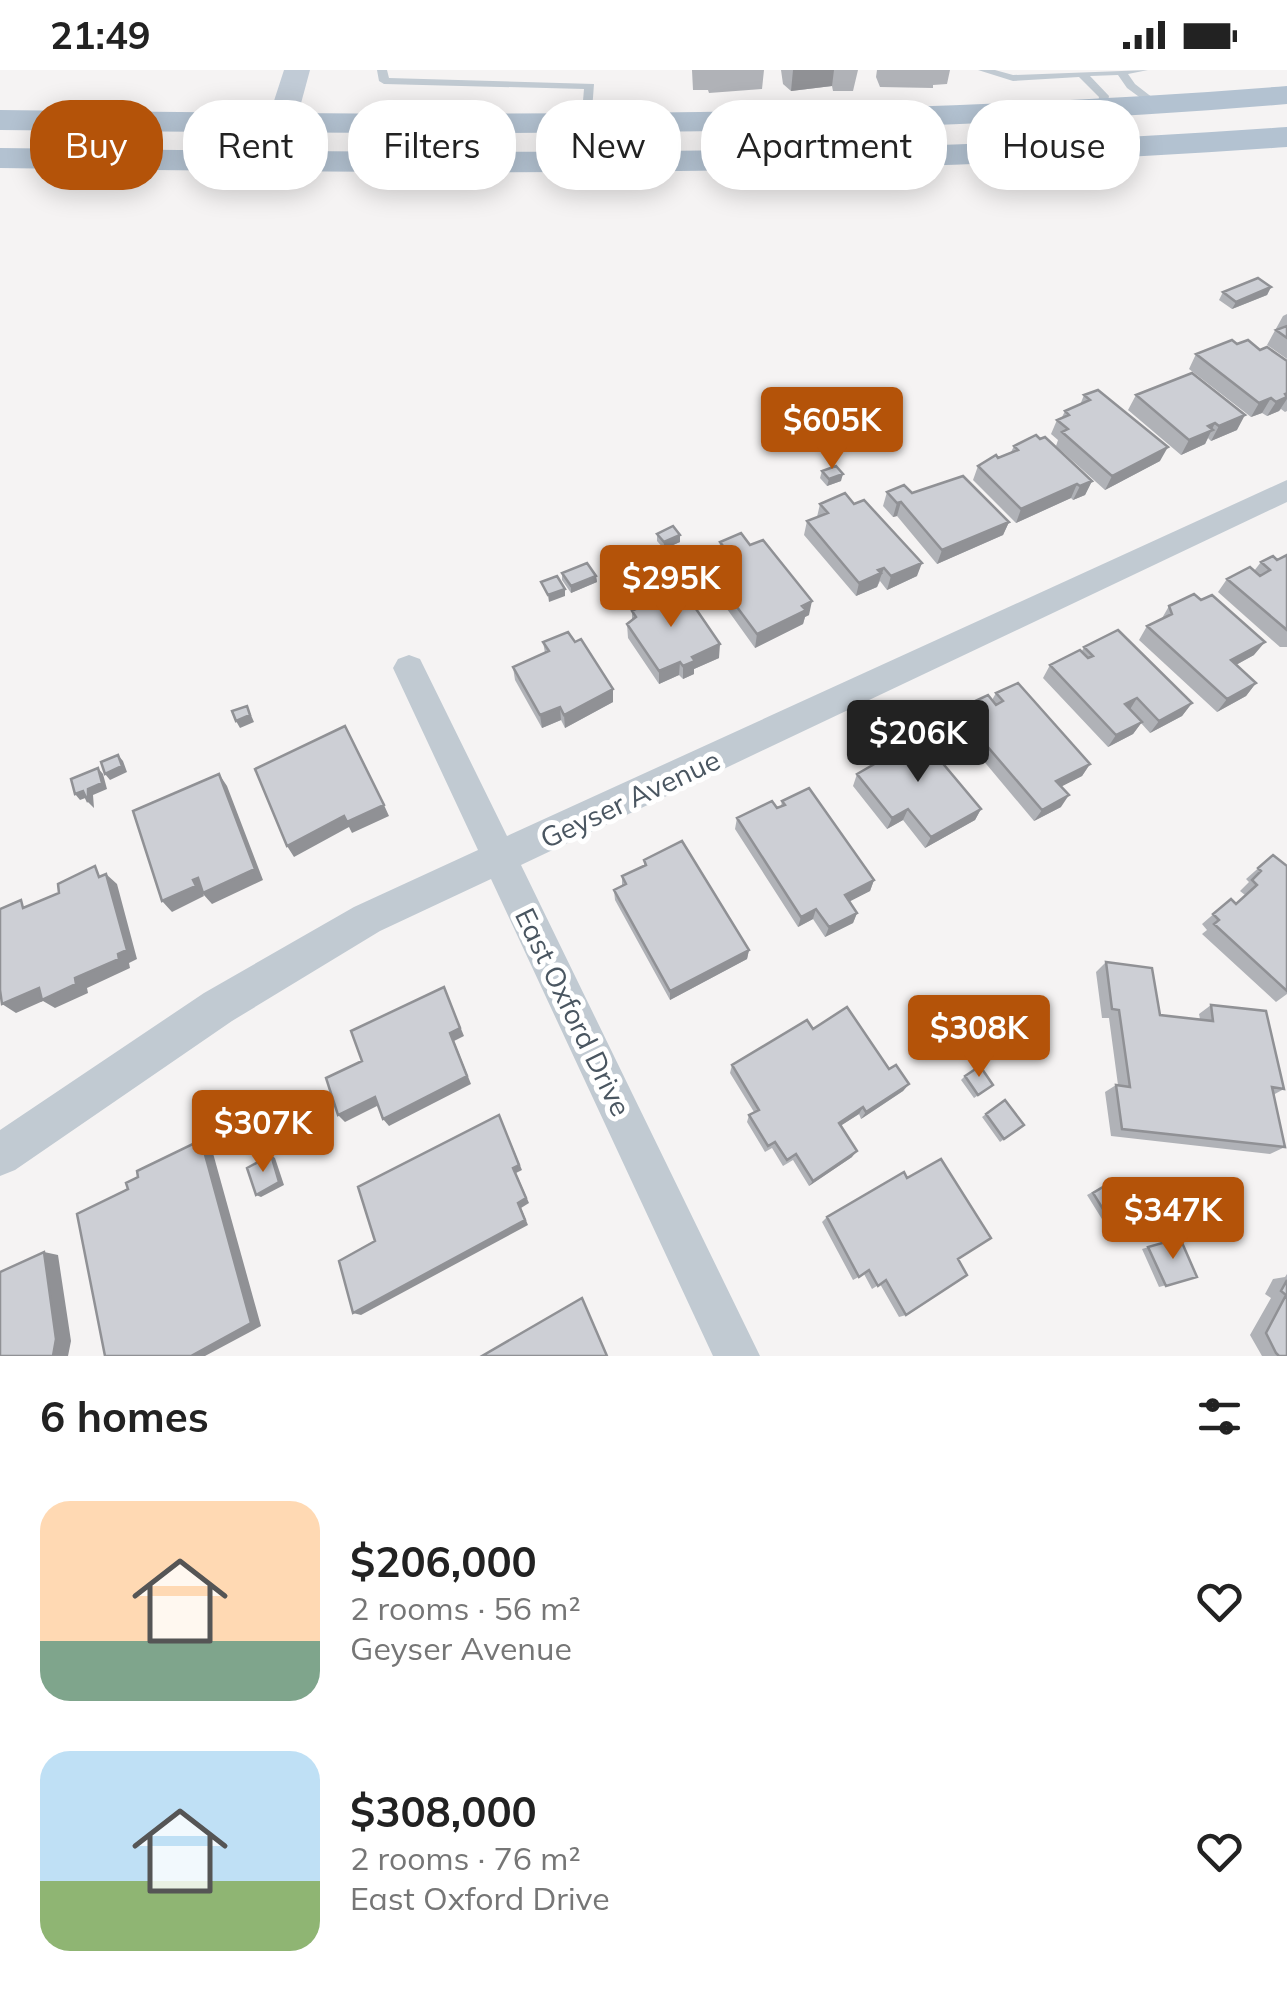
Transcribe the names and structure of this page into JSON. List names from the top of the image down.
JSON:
{
  "streets": {
    "street": ["Geyser Avenue", "East Oxford Drive"]
  },
  "crossings": [
    ["Geyser Avenue", "East Oxford Drive"]
  ],
  "page": {
    "status": "21:49",
    "chip": [
      "Buy",
      "Rent",
      "Filters",
      "New",
      "Apartment",
      "House"
    ],
    "price": [
      "$605K",
      "$295K",
      "$206K",
      "$308K",
      "$307K",
      "$347K"
    ],
    "heading": "6 homes",
    "list": [
      {
        "name": "$206,000",
        "note": "2 rooms · 56 m² · Geyser Avenue"
      },
      {
        "name": "$308,000",
        "note": "2 rooms · 76 m² · East Oxford Drive"
      }
    ]
  }
}
